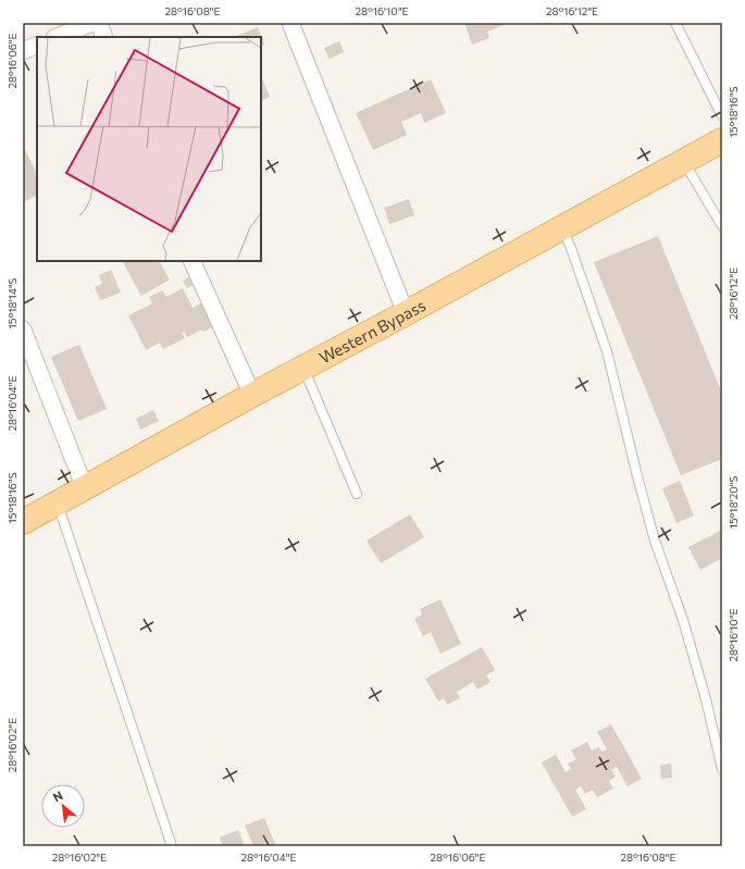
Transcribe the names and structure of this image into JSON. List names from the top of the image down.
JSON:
{
  "streets": {
    "main road": ["Western Bypass"]
  },
  "north": "top left",
  "coordinates": [
    "28°16'08\"E",
    "28°16'10\"E",
    "28°16'12\"E",
    "28°16'06\"E",
    "15°18'16\"S",
    "15°18'14\"S",
    "28°16'04\"E",
    "15°18'20\"S",
    "28°16'02\"E"
  ]
}
